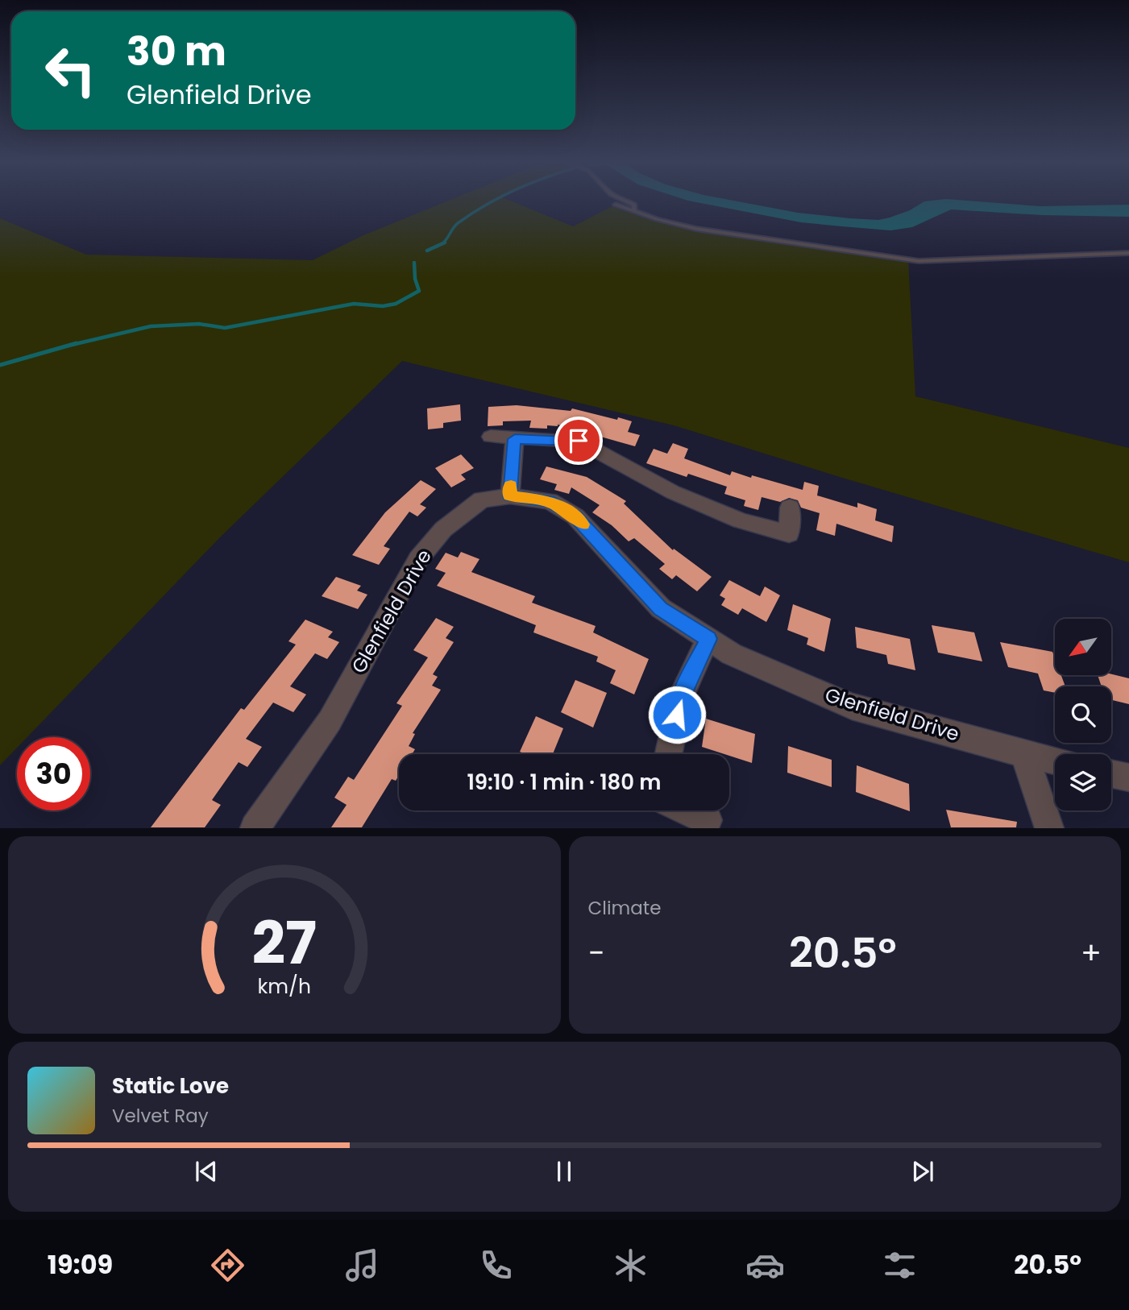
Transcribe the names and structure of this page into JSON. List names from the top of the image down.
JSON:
{
  "streets": {
    "street": ["Glenfield Drive"]
  },
  "north": "bottom left",
  "page": {
    "turn": ["30 m", "Glenfield Drive"],
    "limit": "30",
    "trip": "19:10 · 1 min · 180 m",
    "tile": "Climate",
    "heat": ["−", "20.5°", "+"],
    "song": ["Static Love", "Velvet Ray"],
    "tabs": ["19:09", "20.5°"],
    "gauge": ["27", "km/h"]
  }
}
